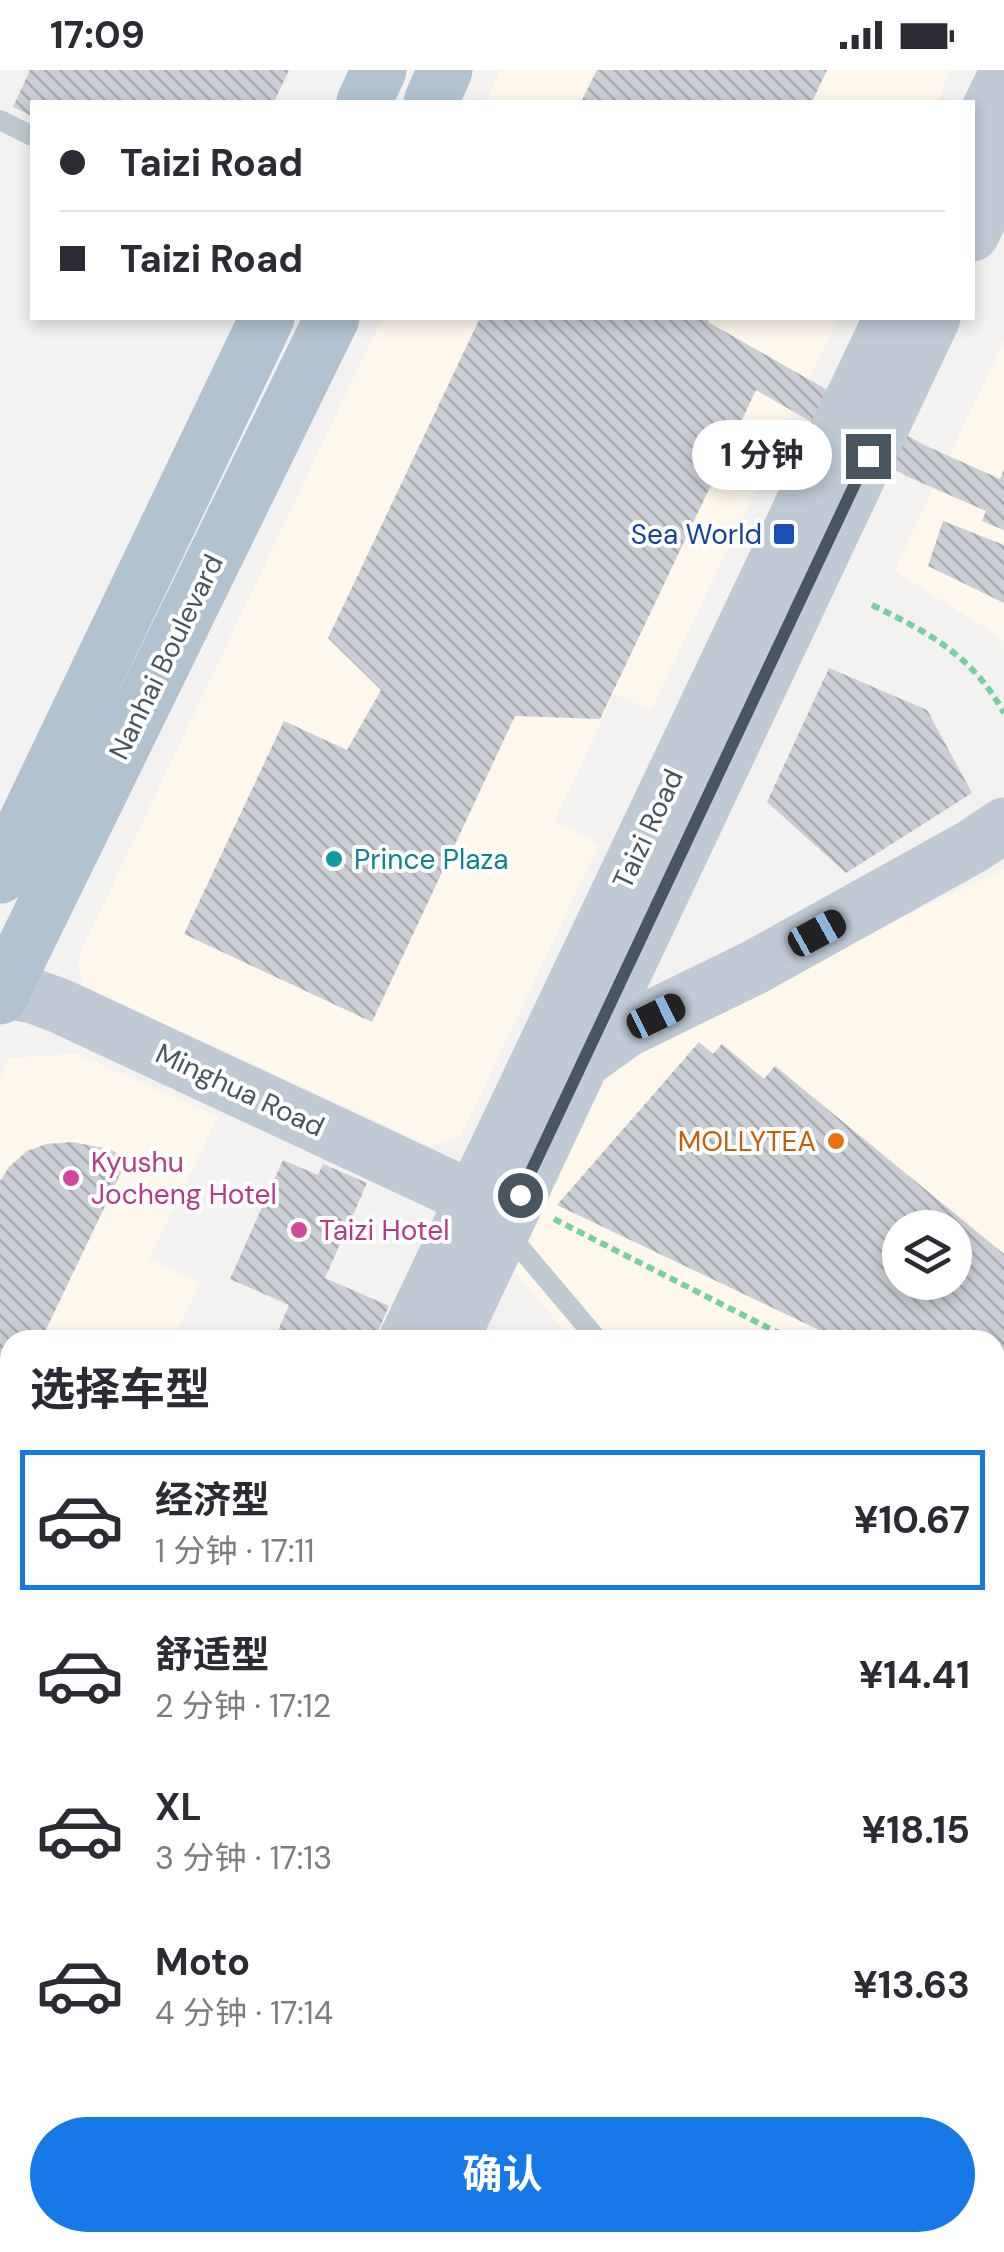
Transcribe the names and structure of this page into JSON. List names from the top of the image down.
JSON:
{
  "streets": {
    "main road": ["Nanhai Boulevard", "Taizi Road", "Minghua Road"]
  },
  "crossings": [
    ["Nanhai Boulevard", "Minghua Road"],
    ["Taizi Road", "Minghua Road"]
  ],
  "places": {
    "transit": ["Sea World"],
    "other": [
      "Prince Plaza",
      "MOLLYTEA",
      "Kyushu Jocheng Hotel",
      "Taizi Hotel"
    ]
  },
  "page": {
    "status": "17:09",
    "banner": ["Taizi Road", "Taizi Road"],
    "bubble": "1 分钟",
    "heading": "选择车型",
    "list": [
      {
        "name": "经济型",
        "note": "1 分钟 · 17:11",
        "value": "¥10.67"
      },
      {
        "name": "舒适型",
        "note": "2 分钟 · 17:12",
        "value": "¥14.41"
      },
      {
        "name": "XL",
        "note": "3 分钟 · 17:13",
        "value": "¥18.15"
      },
      {
        "name": "Moto",
        "note": "4 分钟 · 17:14",
        "value": "¥13.63"
      }
    ],
    "buttons": "确认"
  }
}
